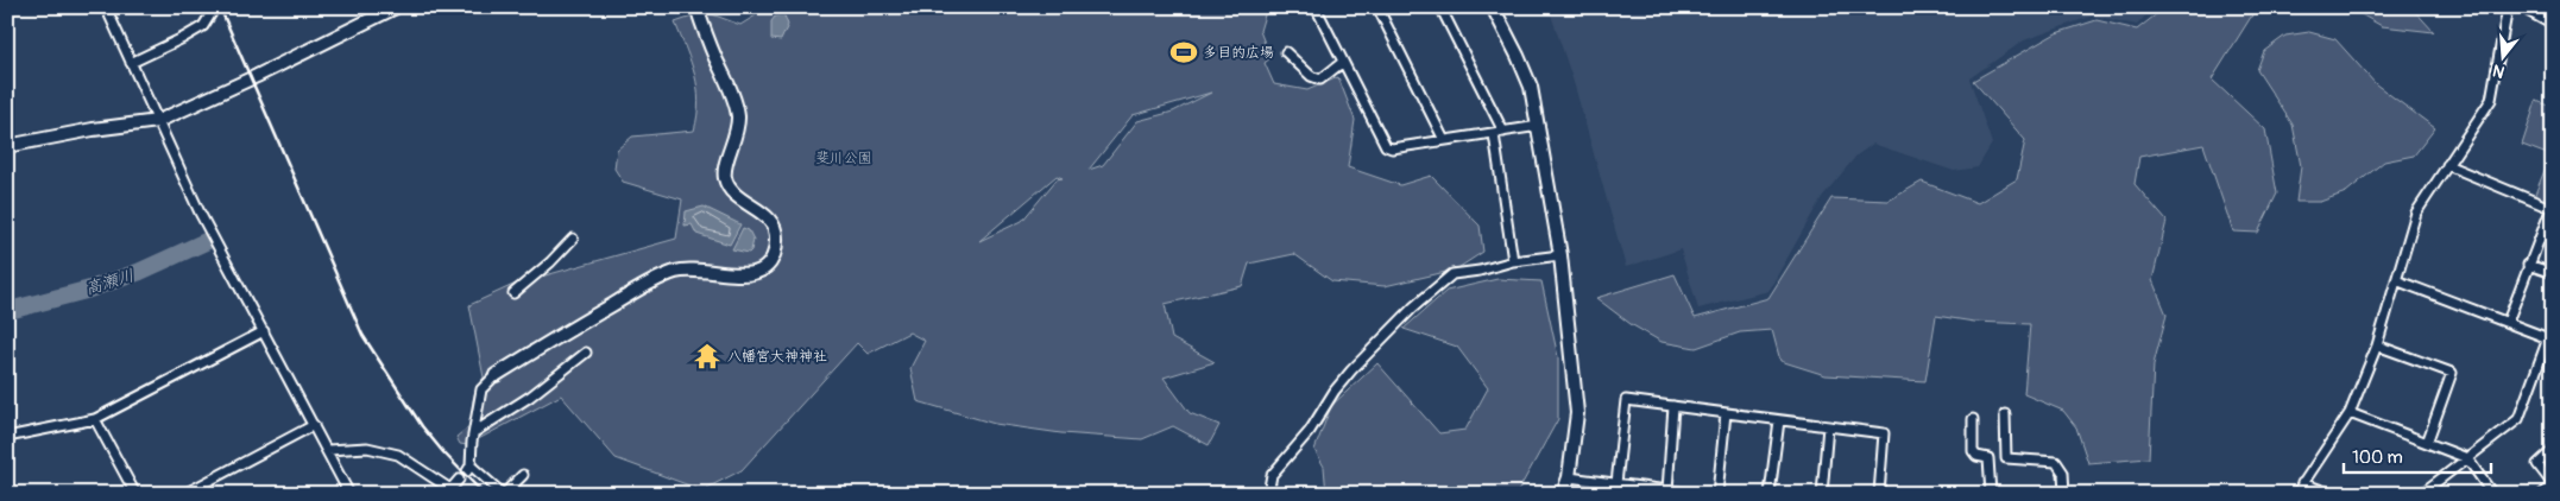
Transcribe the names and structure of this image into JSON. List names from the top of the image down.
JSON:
{
  "water": ["高瀬川"],
  "parks": ["斐川公園"],
  "places": {
    "sports": ["多目的広場"],
    "temple": ["八幡宮大神神社"]
  },
  "scale_bar": "100 m",
  "north": "bottom"
}
